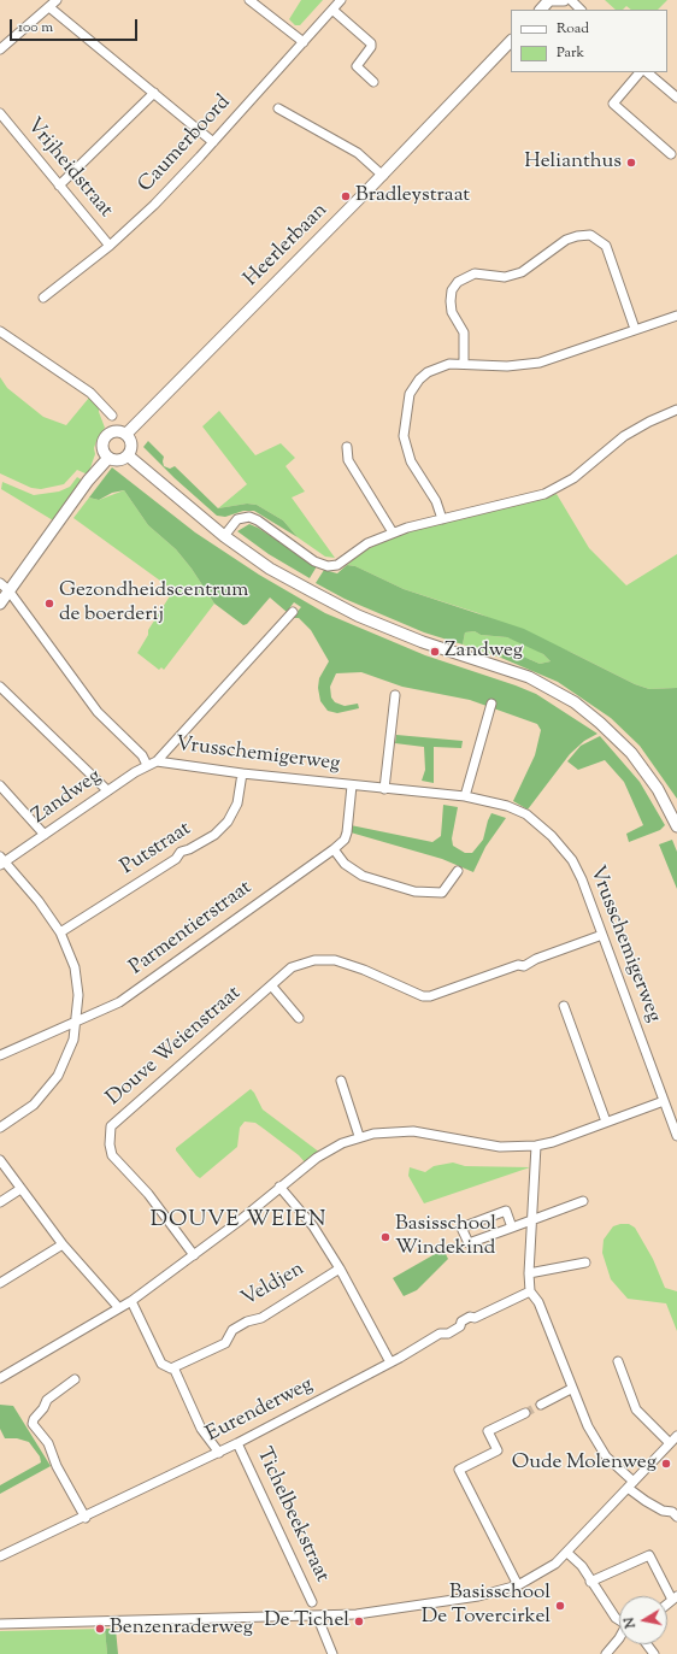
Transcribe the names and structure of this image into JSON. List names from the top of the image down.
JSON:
{
  "streets": {
    "street": [
      "Caumerboord",
      "Vrijheidstraat",
      "Heerlerbaan",
      "Vrusschemigerweg",
      "Zandweg",
      "Putstraat",
      "Parmentierstraat",
      "Douve Weienstraat",
      "Veldjen",
      "Eurenderweg",
      "Tichelbeekstraat"
    ]
  },
  "crossings": [
    ["Caumerboord", "Vrijheidstraat"],
    ["Vrusschemigerweg", "Zandweg"],
    ["Vrusschemigerweg", "Putstraat"],
    ["Vrusschemigerweg", "Parmentierstraat"],
    ["Vrusschemigerweg", "Douve Weienstraat"],
    ["Eurenderweg", "Tichelbeekstraat"]
  ],
  "districts": ["DOUVE WEIEN"],
  "places": [
    "Helianthus",
    "Bradleystraat",
    "Gezondheidscentrum de boerderij",
    "Zandweg",
    "Basisschool Windekind",
    "Oude Molenweg",
    "Basisschool De Tovercirkel",
    "De Tichel",
    "Benzenraderweg"
  ],
  "legend": ["Road", "Park"],
  "scale_bar": "100 m",
  "north": "left"
}
